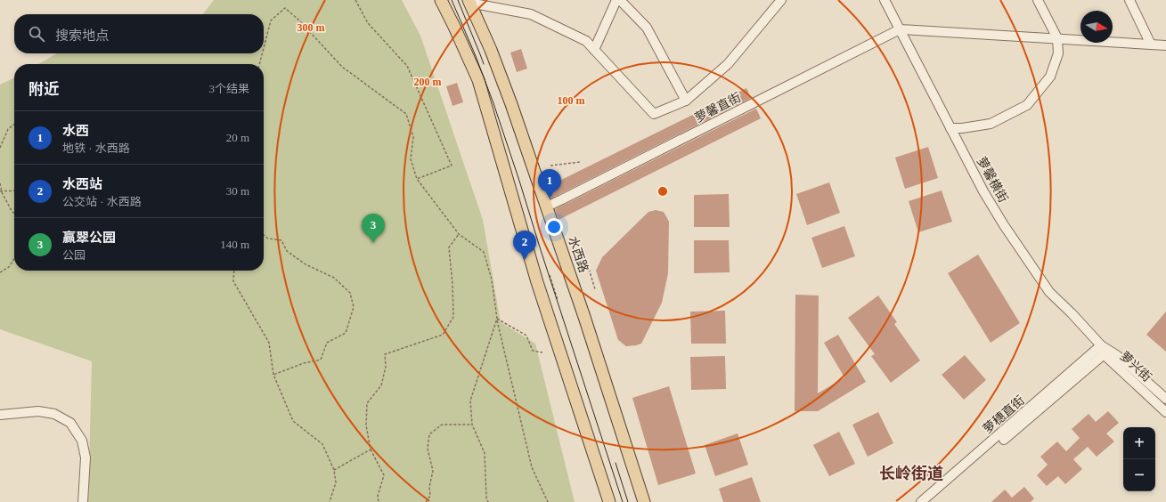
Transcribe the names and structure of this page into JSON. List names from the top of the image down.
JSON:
{
  "streets": {
    "main road": ["水西路"],
    "street": [
      "萝馨直街",
      "萝馨横街",
      "萝兴街",
      "萝穗直街"
    ]
  },
  "crossings": [
    ["萝馨直街", "萝馨横街"],
    ["萝馨直街", "水西路"],
    ["萝馨横街", "萝兴街"],
    ["萝馨横街", "萝穗直街"],
    ["萝兴街", "萝穗直街"]
  ],
  "districts": ["长岭街道"],
  "north": "right",
  "page": {
    "search": "搜索地点",
    "heading": ["附近", "3个结果"],
    "list": [
      {
        "mark": "1",
        "name": "水西",
        "note": "地铁 · 水西路",
        "value": "20 m"
      },
      {
        "mark": "2",
        "name": "水西站",
        "note": "公交站 · 水西路",
        "value": "30 m"
      },
      {
        "mark": "3",
        "name": "赢翠公园",
        "note": "公园",
        "value": "140 m"
      }
    ],
    "pins": ["1", "3", "2"],
    "map_buttons": ["+", "−"]
  },
  "rings": ["300 m", "200 m", "100 m"]
}
